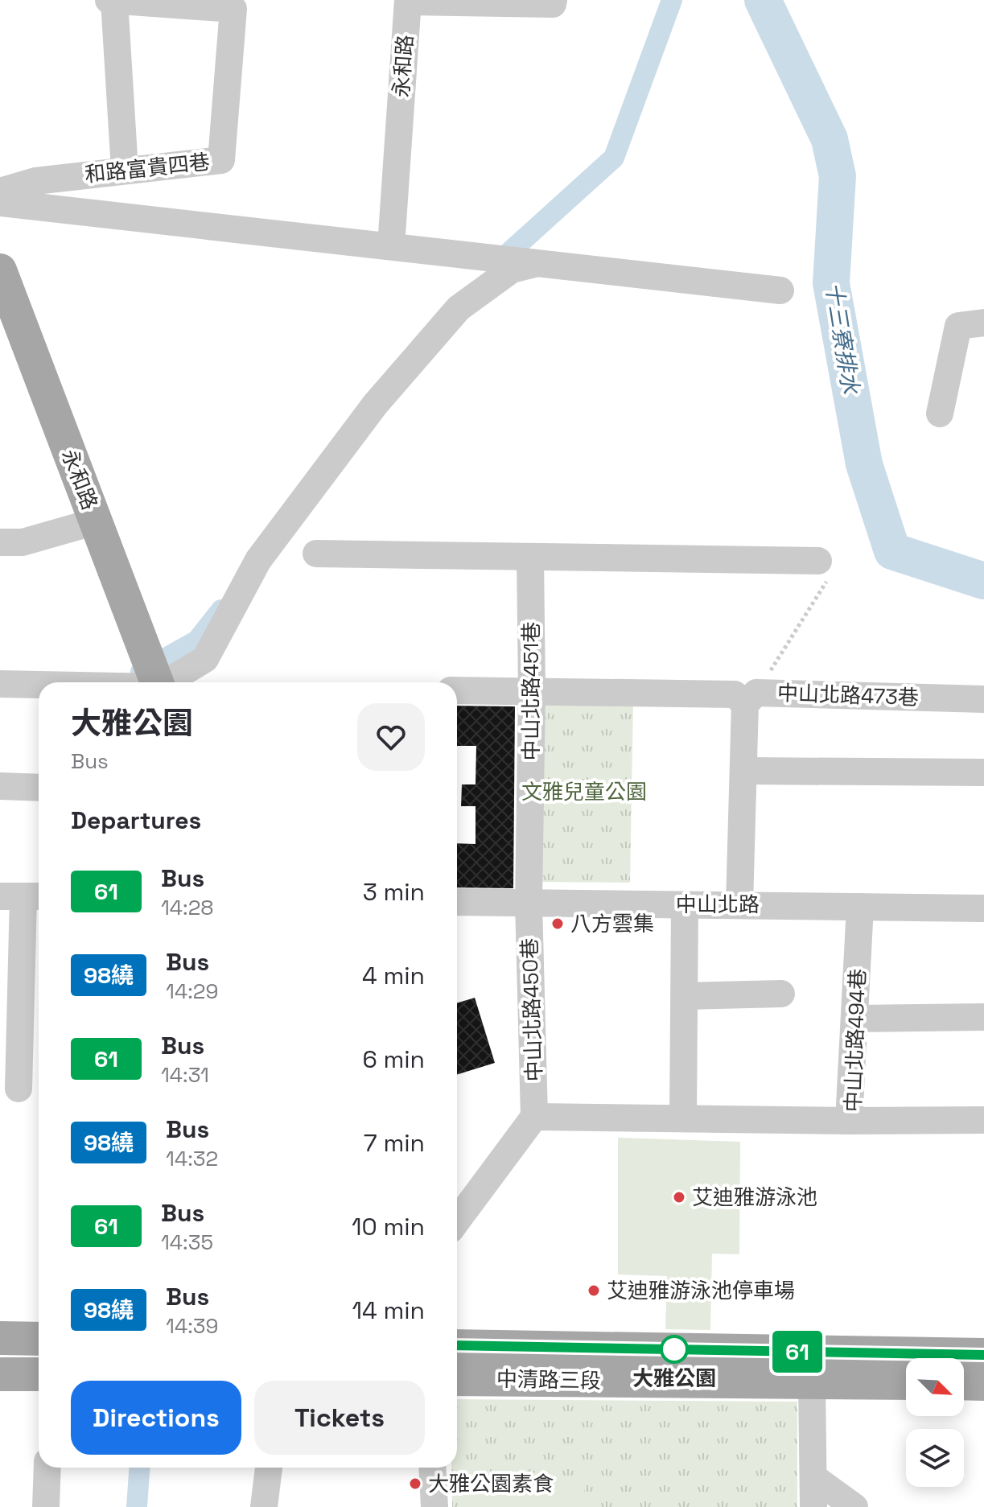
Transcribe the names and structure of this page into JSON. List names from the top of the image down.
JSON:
{
  "streets": {
    "main road": ["永和路", "中清路三段"],
    "street": [
      "和路富貴四巷",
      "中山北路451巷",
      "中山北路473巷",
      "中山北路",
      "中山北路450巷",
      "中山北路494巷"
    ]
  },
  "crossings": [
    ["中山北路451巷", "中山北路473巷"],
    ["中山北路451巷", "中山北路"],
    ["中山北路451巷", "中山北路450巷"],
    ["中山北路", "中山北路450巷"],
    ["中山北路", "中山北路494巷"]
  ],
  "water": ["十三寮排水"],
  "parks": ["文雅兒童公園"],
  "places": [
    "八方雲集",
    "艾迪雅游泳池",
    "艾迪雅游泳池停車場",
    "大雅公園",
    "大雅公園素食"
  ],
  "lines": ["bus line 61"],
  "north": "bottom right",
  "page": {
    "on_map": "61",
    "heading": [
      ["大雅公園", "Bus"],
      "Departures"
    ],
    "list": [
      {
        "mark": "61",
        "name": "Bus",
        "note": "14:28",
        "value": "3 min"
      },
      {
        "mark": "98繞",
        "name": "Bus",
        "note": "14:29",
        "value": "4 min"
      },
      {
        "mark": "61",
        "name": "Bus",
        "note": "14:31",
        "value": "6 min"
      },
      {
        "mark": "98繞",
        "name": "Bus",
        "note": "14:32",
        "value": "7 min"
      },
      {
        "mark": "61",
        "name": "Bus",
        "note": "14:35",
        "value": "10 min"
      },
      {
        "mark": "98繞",
        "name": "Bus",
        "note": "14:39",
        "value": "14 min"
      }
    ],
    "buttons": ["Directions", "Tickets"]
  }
}
